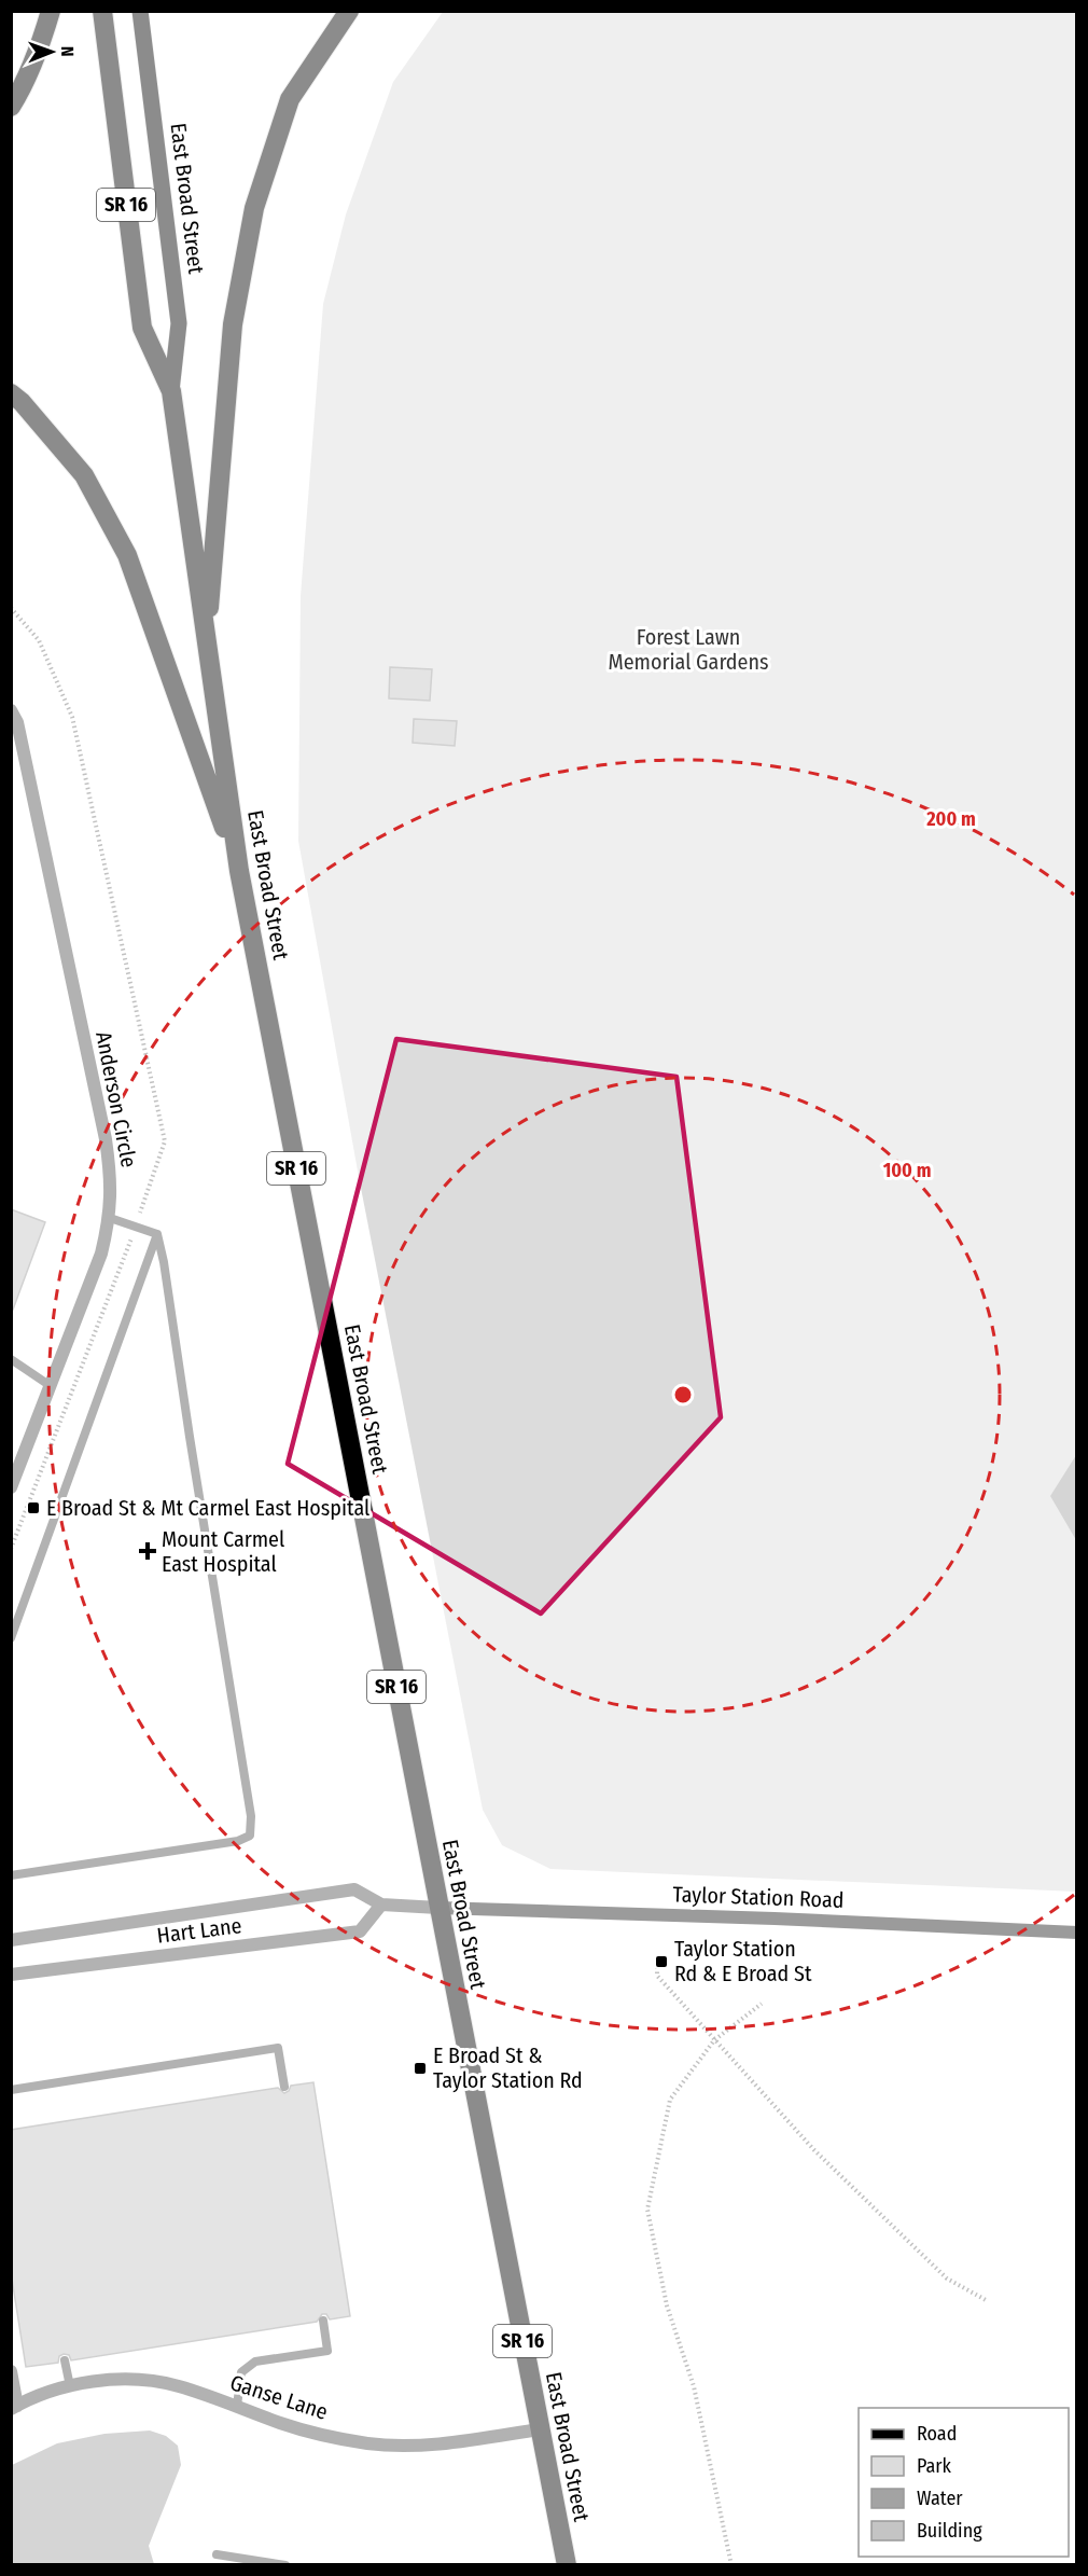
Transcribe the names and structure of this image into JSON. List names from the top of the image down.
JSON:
{
  "streets": {
    "highway": ["East Broad Street", "SR 16"],
    "main road": ["Taylor Station Road"],
    "street": ["Anderson Circle", "Hart Lane", "Ganse Lane"]
  },
  "crossings": [
    ["East Broad Street", "Taylor Station Road"],
    ["East Broad Street", "Hart Lane"],
    ["East Broad Street", "Ganse Lane"],
    ["Taylor Station Road", "Hart Lane"]
  ],
  "parks": ["Forest Lawn Memorial Gardens"],
  "places": {
    "transit": ["E Broad St & Mt Carmel East Hospital", "Taylor Station Rd & E Broad St", "E Broad St & Taylor Station Rd"],
    "health": ["Mount Carmel East Hospital"]
  },
  "legend": [
    "Road",
    "Park",
    "Water",
    "Building"
  ],
  "north": "right",
  "rings": ["200 m", "100 m"]
}
